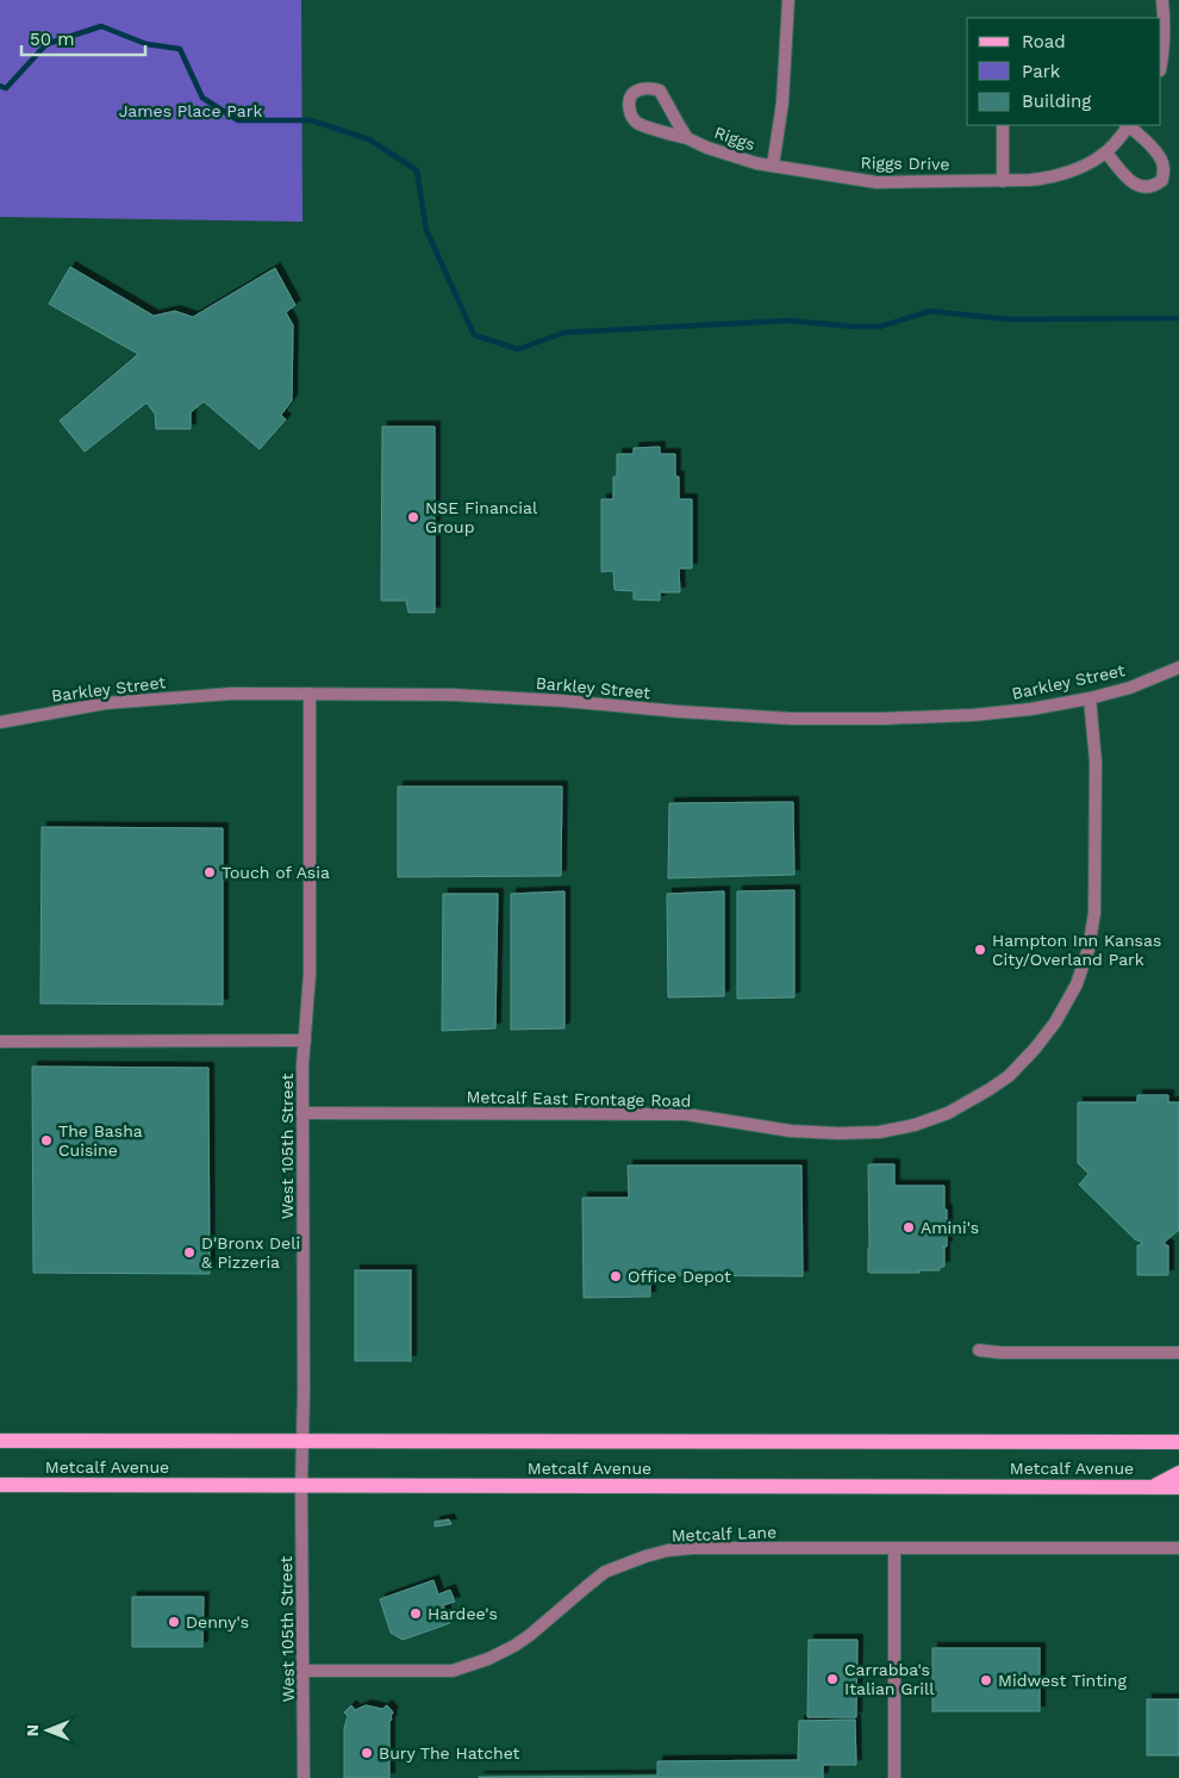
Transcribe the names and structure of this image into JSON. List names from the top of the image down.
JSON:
{
  "streets": {
    "main road": ["Metcalf Avenue"],
    "street": [
      "Riggs",
      "Riggs Drive",
      "Barkley Street",
      "Metcalf East Frontage Road",
      "West 105th Street",
      "Metcalf Lane"
    ]
  },
  "crossings": [
    ["Riggs", "Riggs Drive"],
    ["Barkley Street", "Metcalf East Frontage Road"],
    ["Barkley Street", "West 105th Street"],
    ["Metcalf East Frontage Road", "West 105th Street"],
    ["West 105th Street", "Metcalf Avenue"],
    ["West 105th Street", "Metcalf Lane"]
  ],
  "parks": ["James Place Park"],
  "places": [
    "NSE Financial Group",
    "Touch of Asia",
    "Hampton Inn Kansas City/Overland Park",
    "The Basha Cuisine",
    "Amini's",
    "D'Bronx Deli & Pizzeria",
    "Office Depot",
    "Hardee's",
    "Denny's",
    "Carrabba's Italian Grill",
    "Midwest Tinting",
    "Bury The Hatchet"
  ],
  "legend": ["Road", "Park", "Building"],
  "scale_bar": "50 m",
  "north": "left"
}
